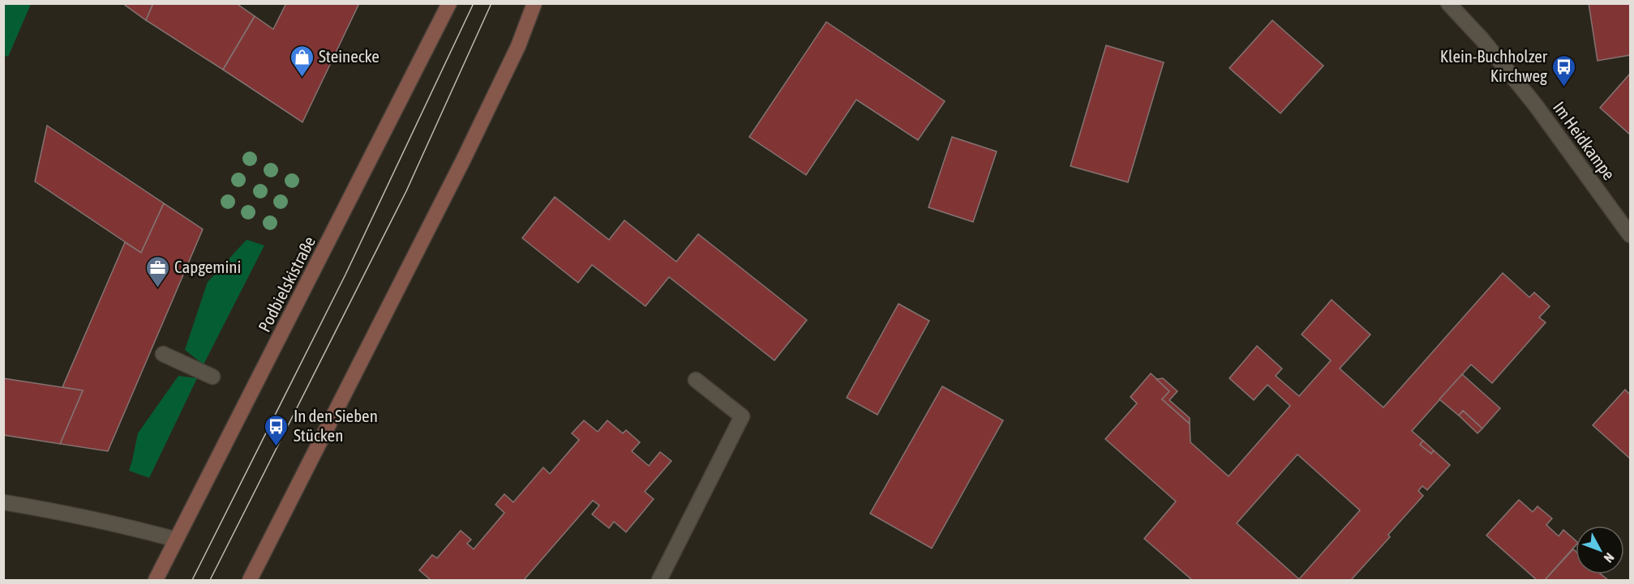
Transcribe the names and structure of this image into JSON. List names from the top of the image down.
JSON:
{
  "streets": {
    "main road": ["Podbielskistraße"],
    "street": ["Im Heidkampe"]
  },
  "places": {
    "shop": ["Steinecke"],
    "bus stop": ["Klein-Buchholzer Kirchweg", "In den Sieben Stücken"],
    "office": ["Capgemini"]
  },
  "north": "bottom right"
}
